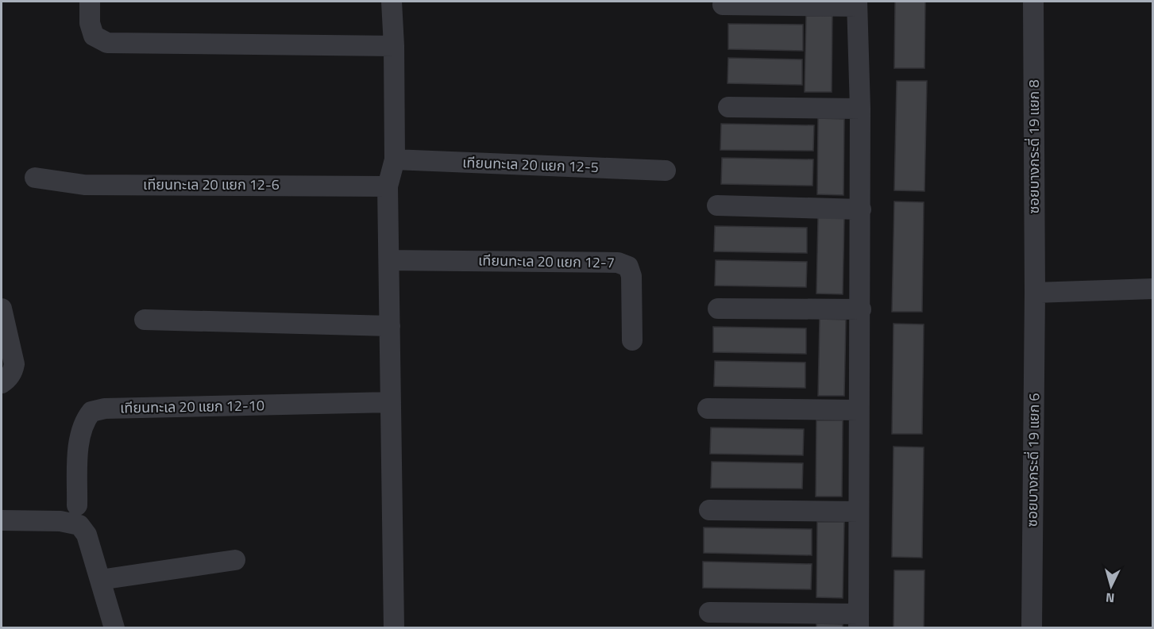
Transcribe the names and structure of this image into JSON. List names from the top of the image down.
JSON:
{
  "streets": {
    "street": [
      "ซอยบางกระดี่ 19 แยก 8",
      "เทียนทะเล 20 แยก 12-5",
      "เทียนทะเล 20 แยก 12-6",
      "เทียนทะเล 20 แยก 12-7",
      "เทียนทะเล 20 แยก 12-10",
      "ซอยบางกระดี่ 19 แยก 6"
    ]
  },
  "crossings": [
    ["ซอยบางกระดี่ 19 แยก 8", "ซอยบางกระดี่ 19 แยก 6"]
  ],
  "north": "bottom"
}
